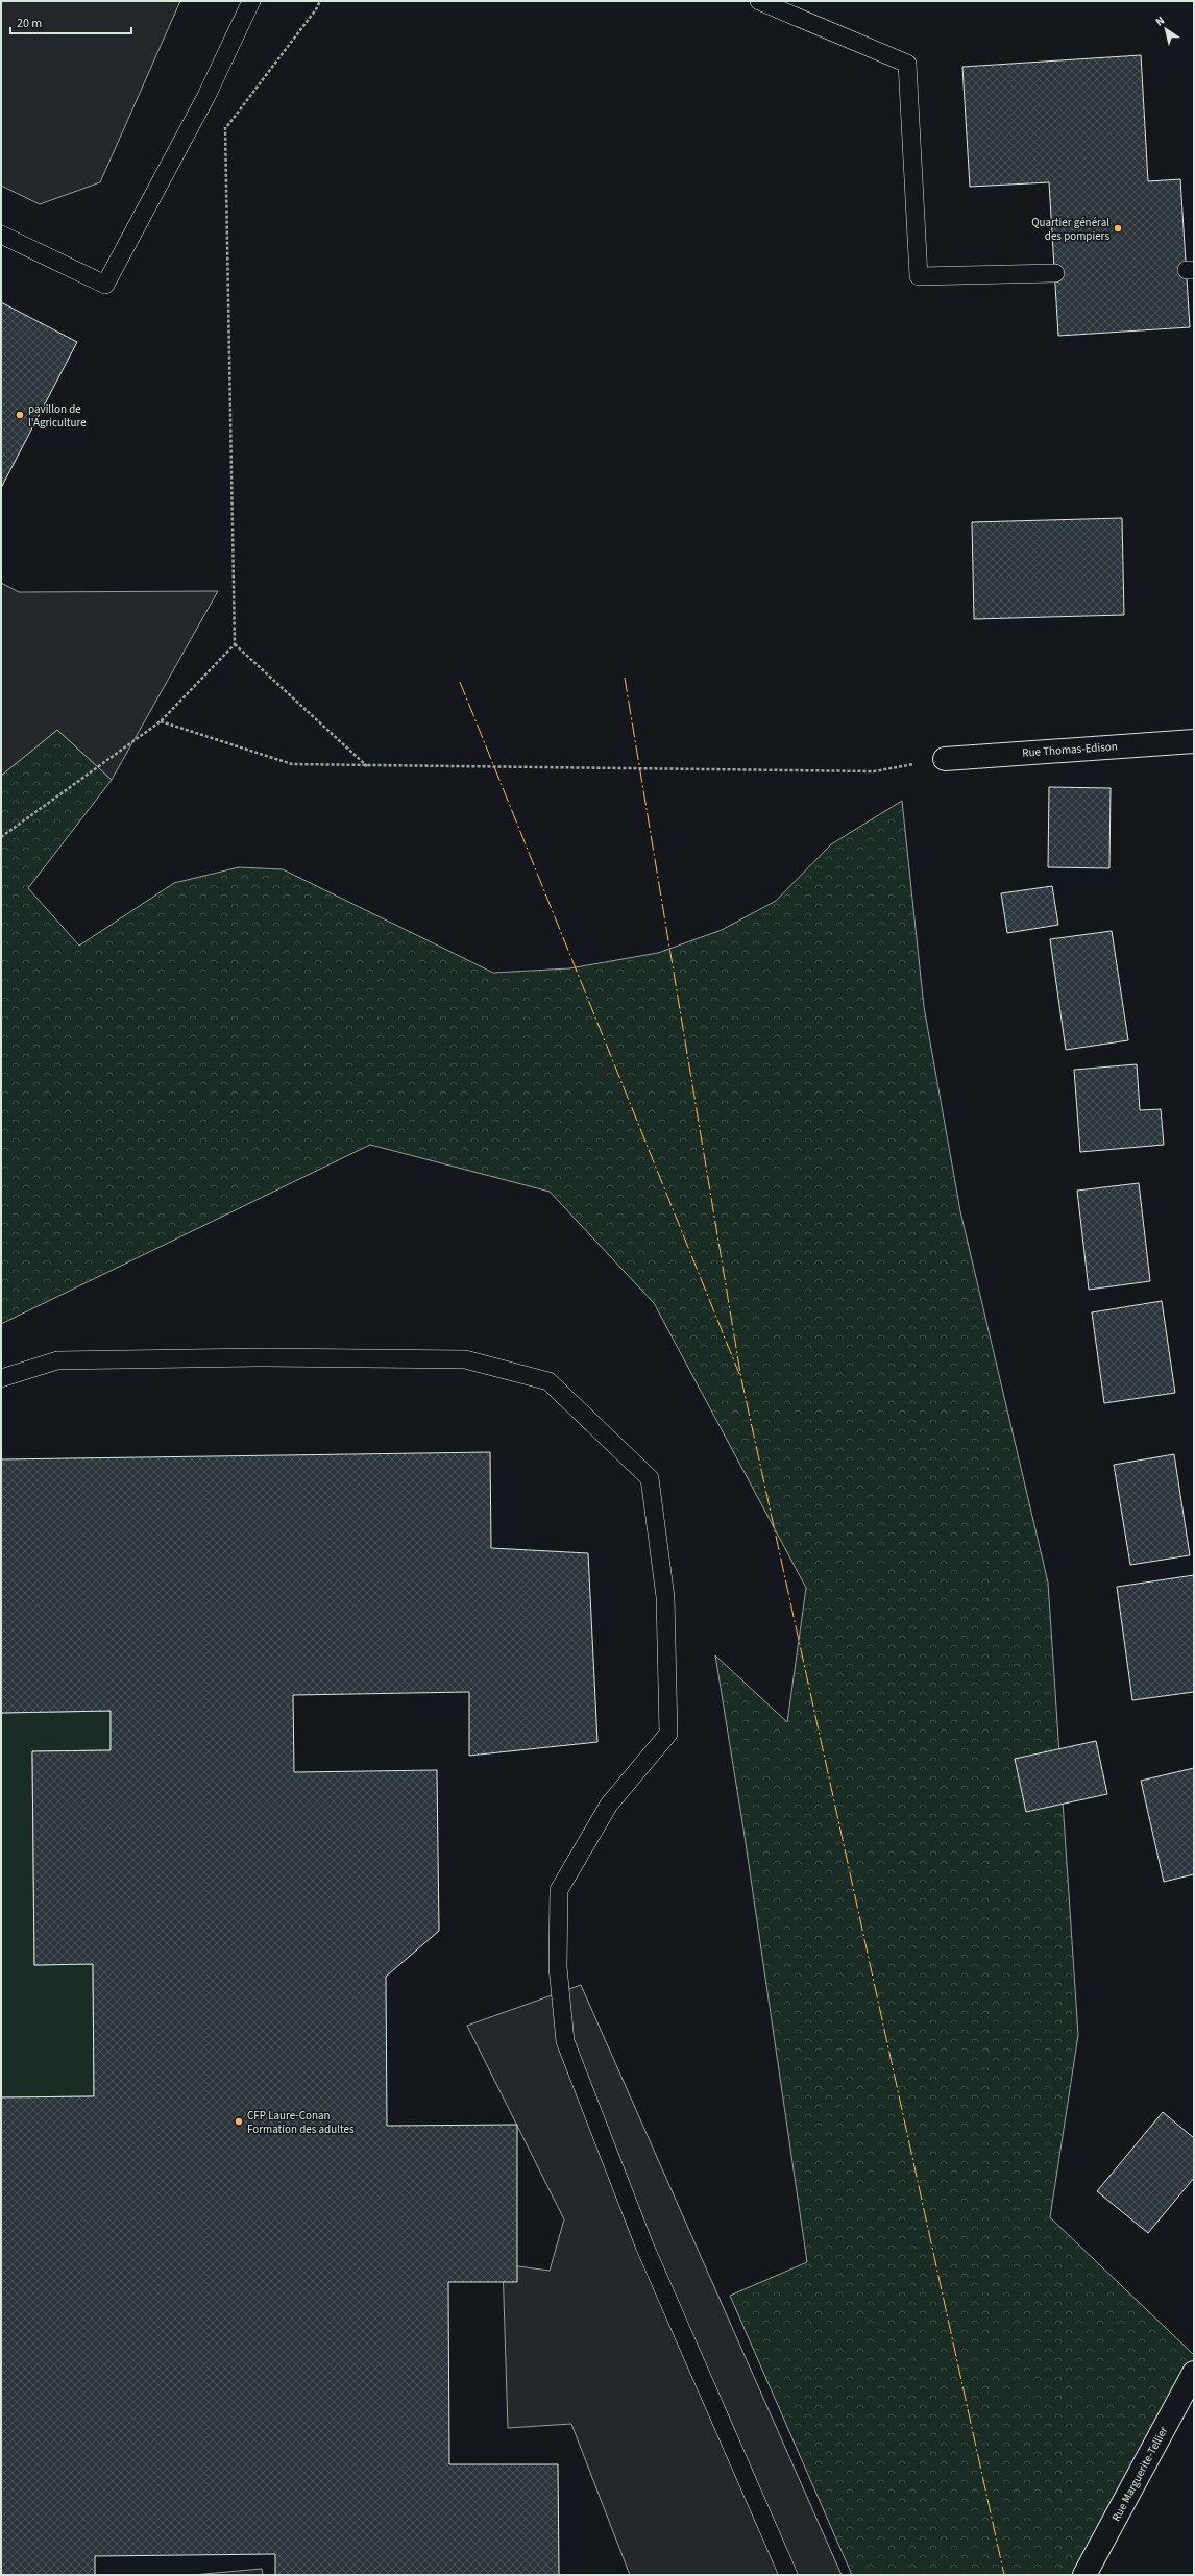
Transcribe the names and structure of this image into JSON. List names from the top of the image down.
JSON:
{
  "streets": {
    "street": ["Rue Thomas-Edison", "Rue Marguerite-Tellier"]
  },
  "places": ["Quartier général des pompiers", "pavillon de l'Agriculture", "CFP Laure-Conan Formation des adultes"],
  "scale_bar": "20 m",
  "north": "top left"
}
